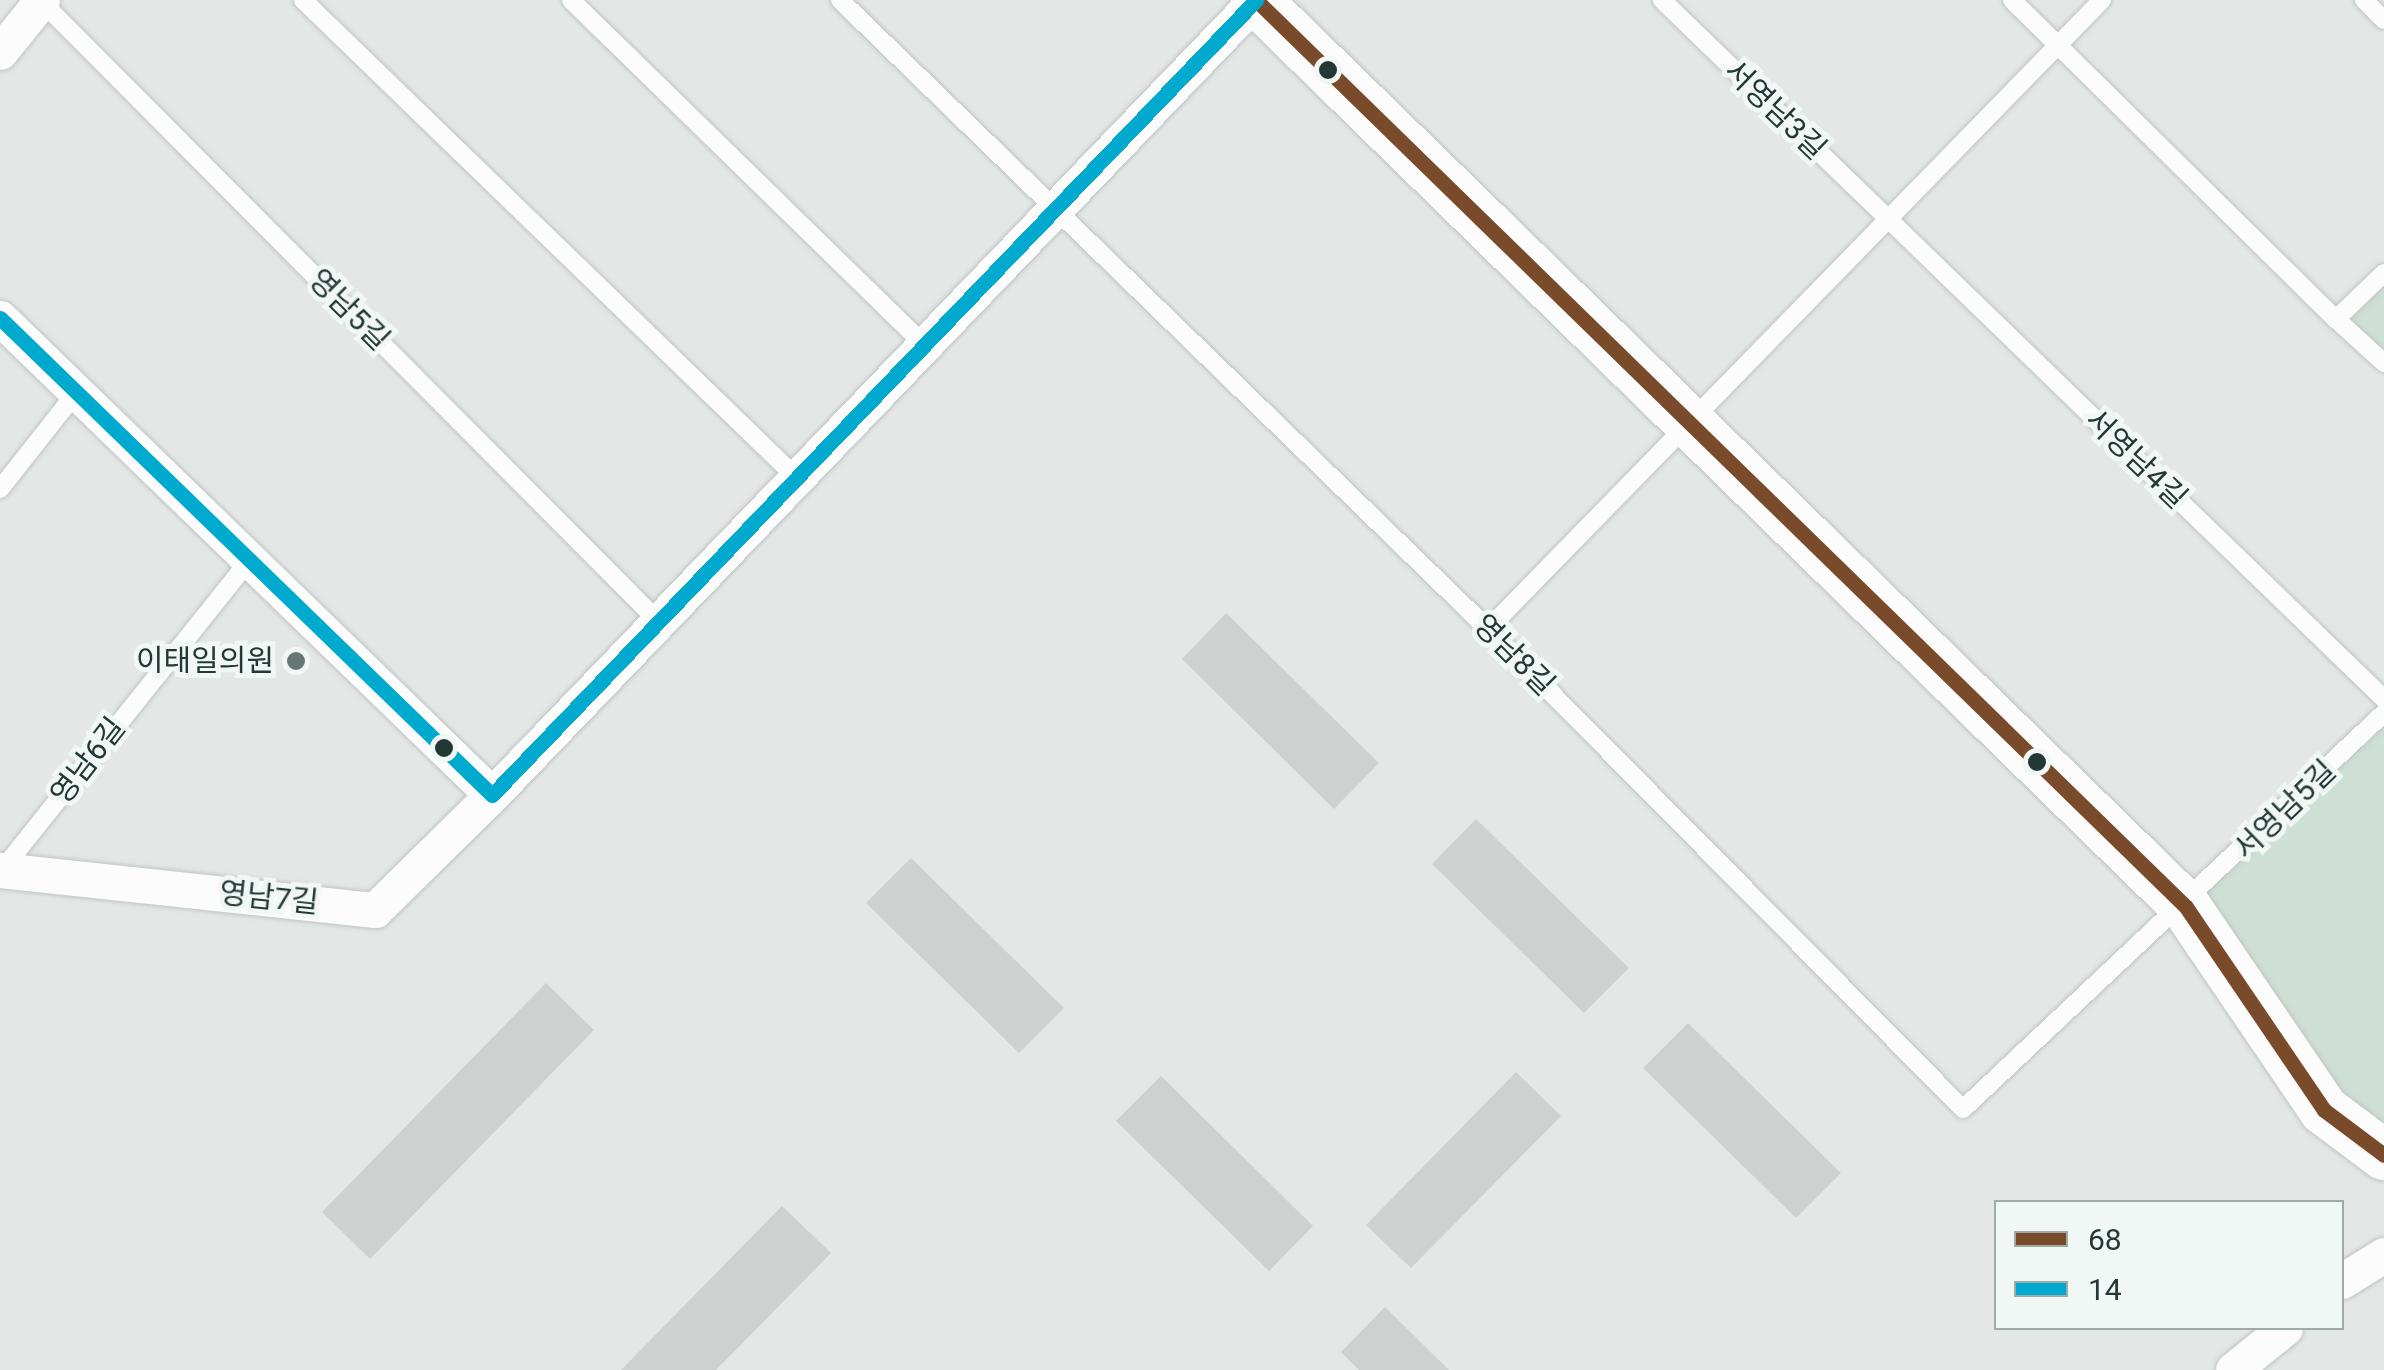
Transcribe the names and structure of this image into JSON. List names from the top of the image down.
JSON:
{
  "streets": {
    "street": ["영남5길", "영남7길"],
    "lane": [
      "서영남3길",
      "서영남4길",
      "영남8길",
      "영남6길",
      "서영남5길"
    ]
  },
  "crossings": [
    ["서영남3길", "서영남4길"],
    ["영남8길", "서영남5길"],
    ["영남6길", "영남7길"]
  ],
  "places": ["이태일의원"],
  "lines": ["transit line 68", "transit line 14"],
  "legend": ["68", "14"]
}
